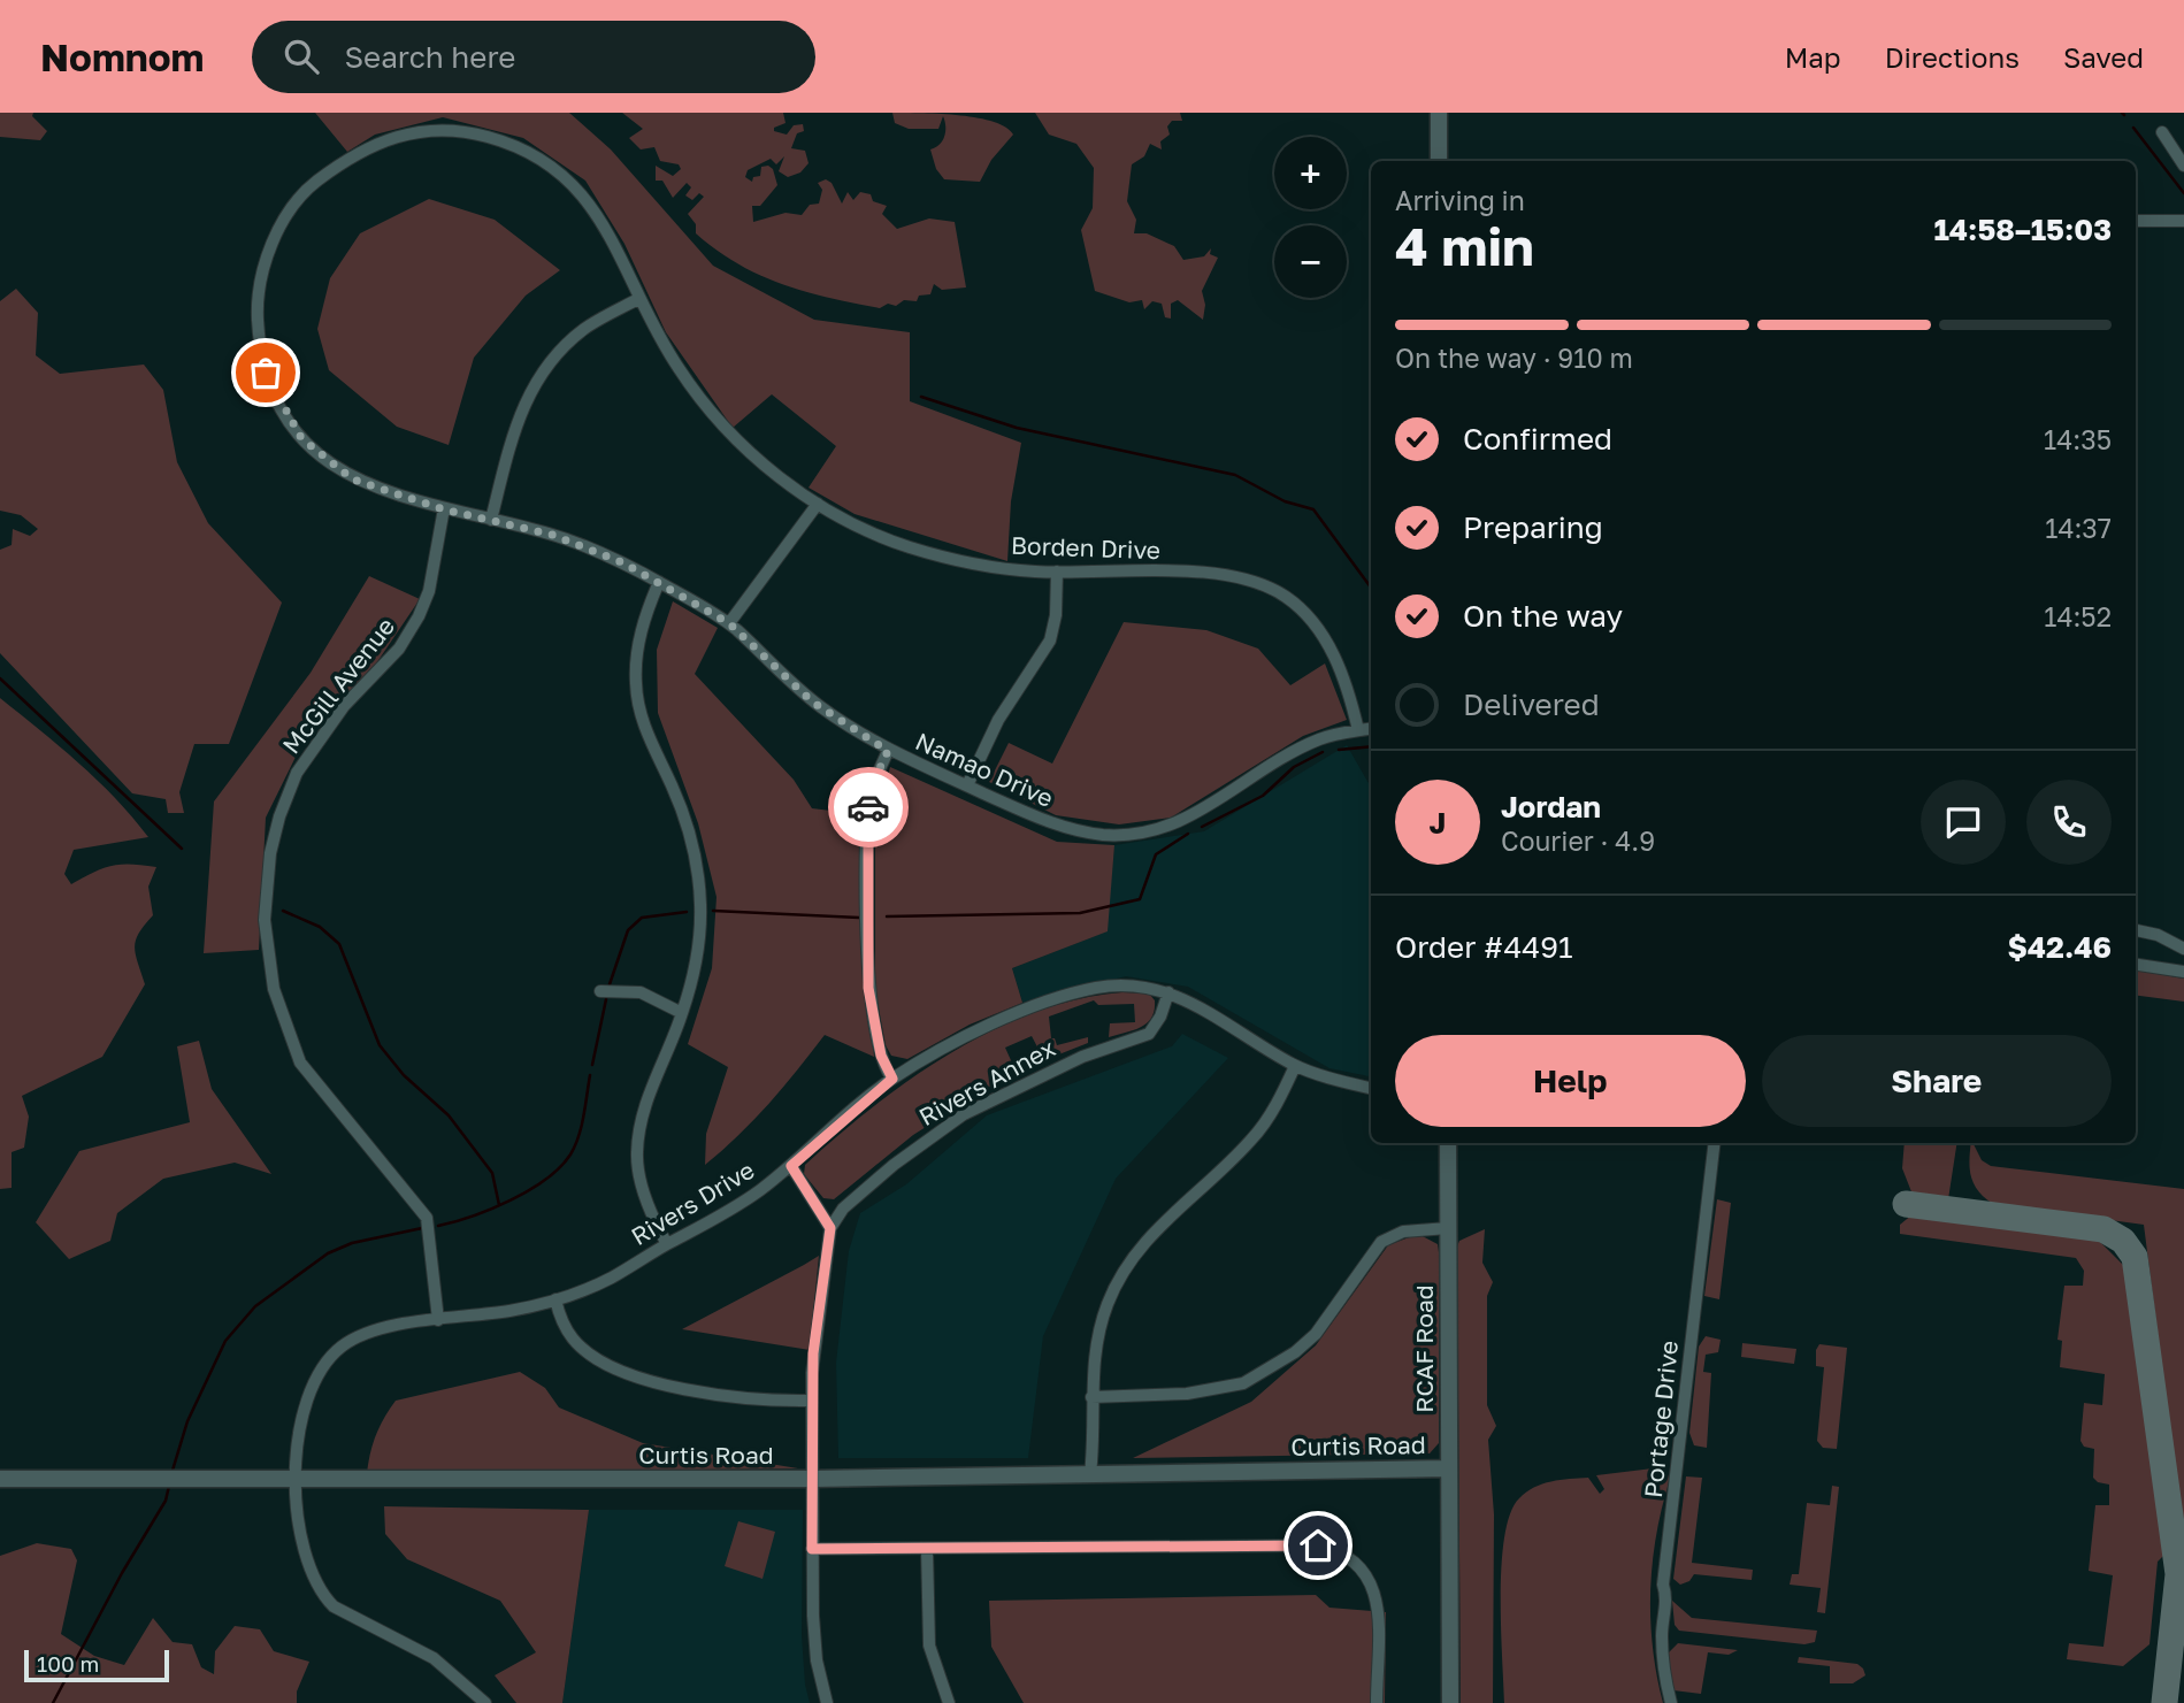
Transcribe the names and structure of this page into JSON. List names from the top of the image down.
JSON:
{
  "streets": {
    "main road": ["RCAF Road", "Curtis Road"],
    "street": [
      "Borden Drive",
      "McGill Avenue",
      "Namao Drive",
      "Rivers Annex",
      "Rivers Drive",
      "Portage Drive"
    ]
  },
  "crossings": [
    ["Borden Drive", "McGill Avenue"],
    ["Borden Drive", "Namao Drive"],
    ["McGill Avenue", "Namao Drive"],
    ["McGill Avenue", "Rivers Drive"],
    ["Rivers Annex", "Rivers Drive"],
    ["Rivers Drive", "Curtis Road"],
    ["RCAF Road", "Curtis Road"]
  ],
  "scale_bar": "100 m",
  "page": {
    "header": "Nomnom",
    "search": "Search here",
    "nav": ["Map", "Directions", "Saved"],
    "map_buttons": ["+", "−"],
    "heading": ["4 min", "Arriving in", "14:58–15:03"],
    "panel": [
      "Jordan",
      "Courier · 4.9",
      "Order #4491",
      "$42.46"
    ],
    "bar": "On the way · 910 m",
    "list": [
      ["Confirmed", "14:35"],
      ["Preparing", "14:37"],
      ["On the way", "14:52"],
      "Delivered"
    ],
    "round": "J",
    "buttons": ["Help", "Share"],
    "scale": "100 m"
  }
}
